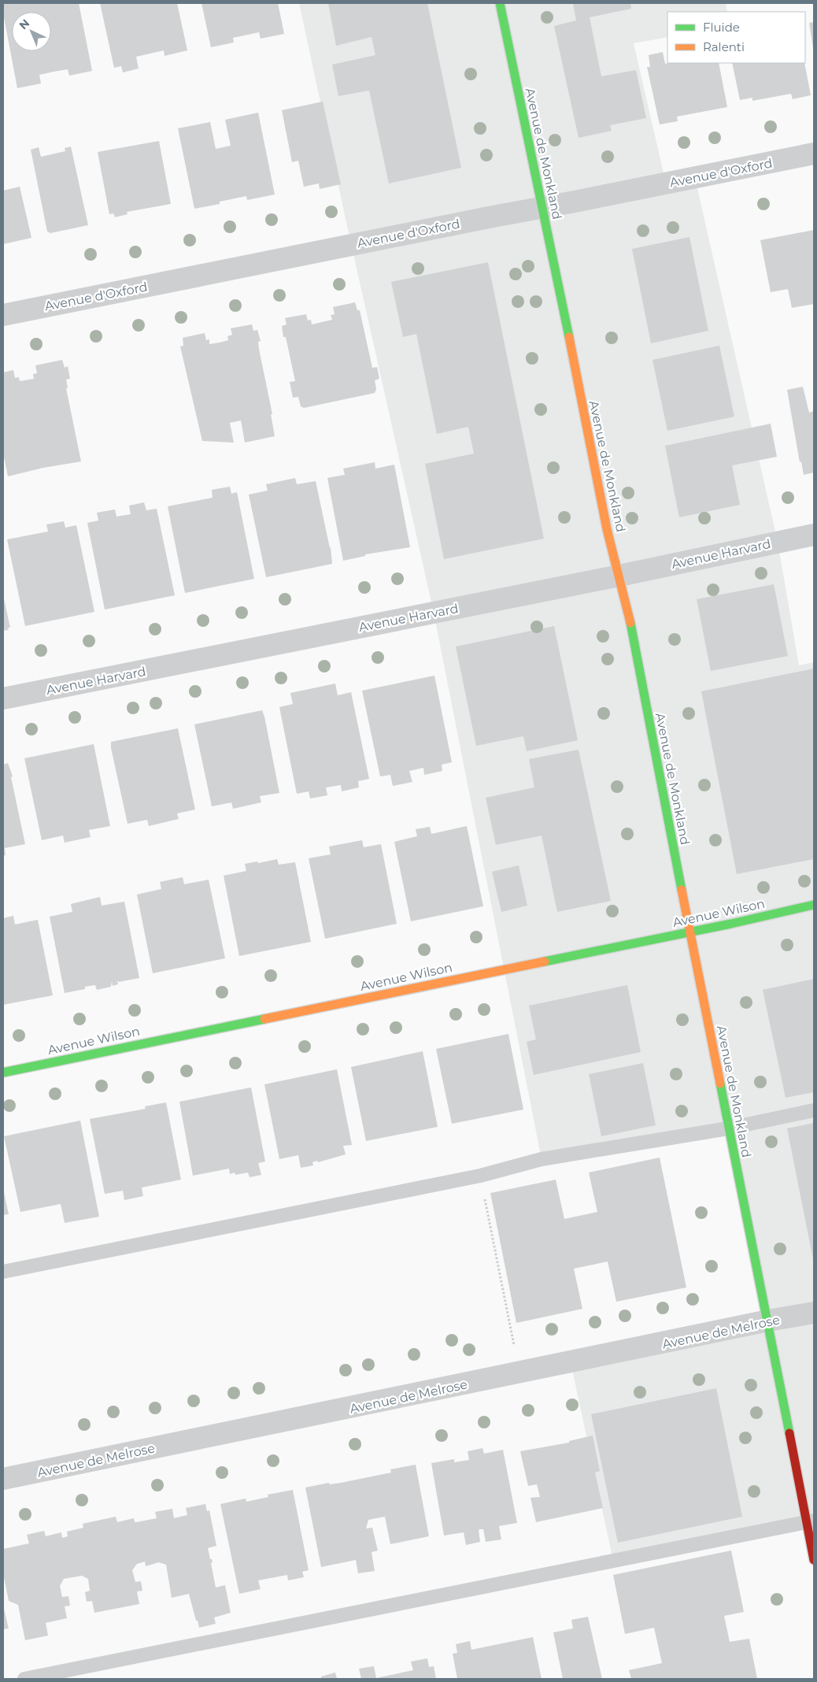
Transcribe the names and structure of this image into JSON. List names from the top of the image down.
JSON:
{
  "streets": {
    "street": [
      "Avenue de Monkland",
      "Avenue d'Oxford",
      "Avenue Harvard",
      "Avenue Wilson",
      "Avenue de Melrose"
    ]
  },
  "crossings": [
    ["Avenue de Monkland", "Avenue d'Oxford"],
    ["Avenue de Monkland", "Avenue Harvard"],
    ["Avenue de Monkland", "Avenue Wilson"],
    ["Avenue de Monkland", "Avenue de Melrose"]
  ],
  "legend": ["Fluide", "Ralenti"],
  "north": "top left"
}
